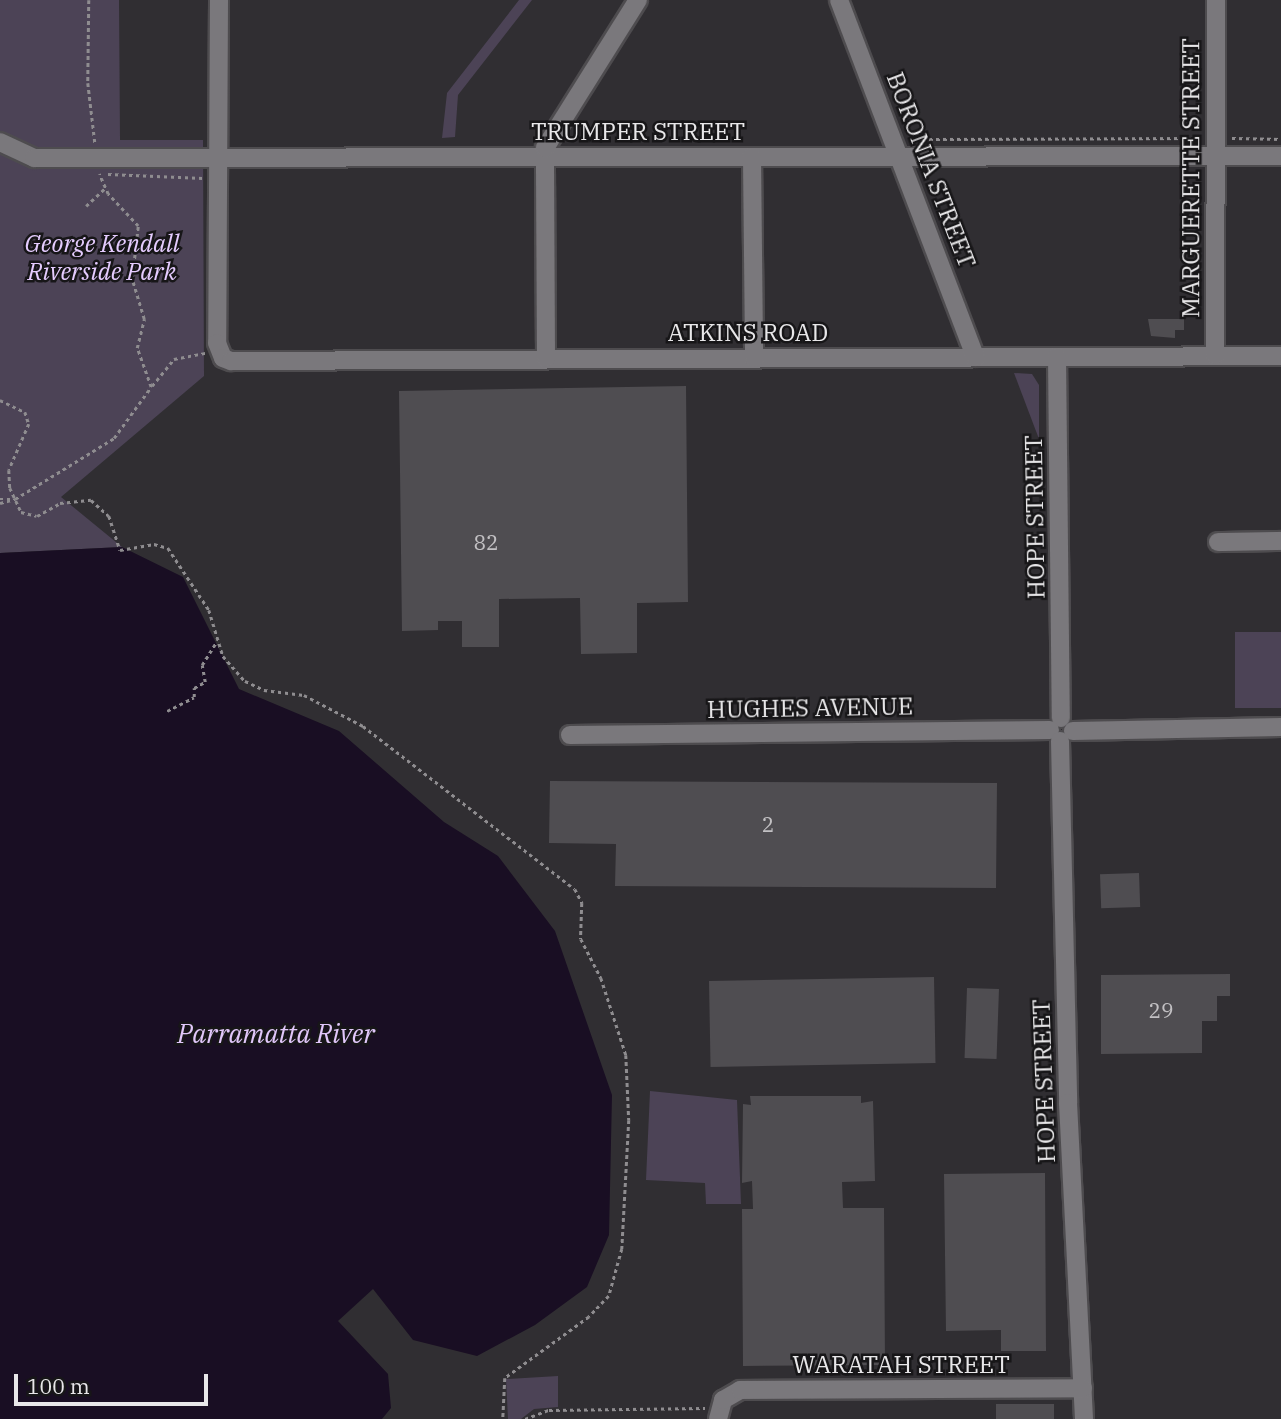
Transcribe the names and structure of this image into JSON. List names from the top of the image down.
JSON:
{
  "streets": {
    "street": [
      "TRUMPER STREET",
      "BORONIA STREET",
      "MARGUERETTE STREET",
      "ATKINS ROAD",
      "HOPE STREET",
      "HUGHES AVENUE",
      "WARATAH STREET"
    ]
  },
  "crossings": [
    ["TRUMPER STREET", "BORONIA STREET"],
    ["TRUMPER STREET", "MARGUERETTE STREET"],
    ["BORONIA STREET", "ATKINS ROAD"],
    ["MARGUERETTE STREET", "ATKINS ROAD"],
    ["ATKINS ROAD", "HOPE STREET"],
    ["HOPE STREET", "HUGHES AVENUE"],
    ["HOPE STREET", "WARATAH STREET"]
  ],
  "water": ["Parramatta River"],
  "parks": ["George Kendall Riverside Park"],
  "house_numbers": ["82", "2", "29"],
  "scale_bar": "100 m"
}
